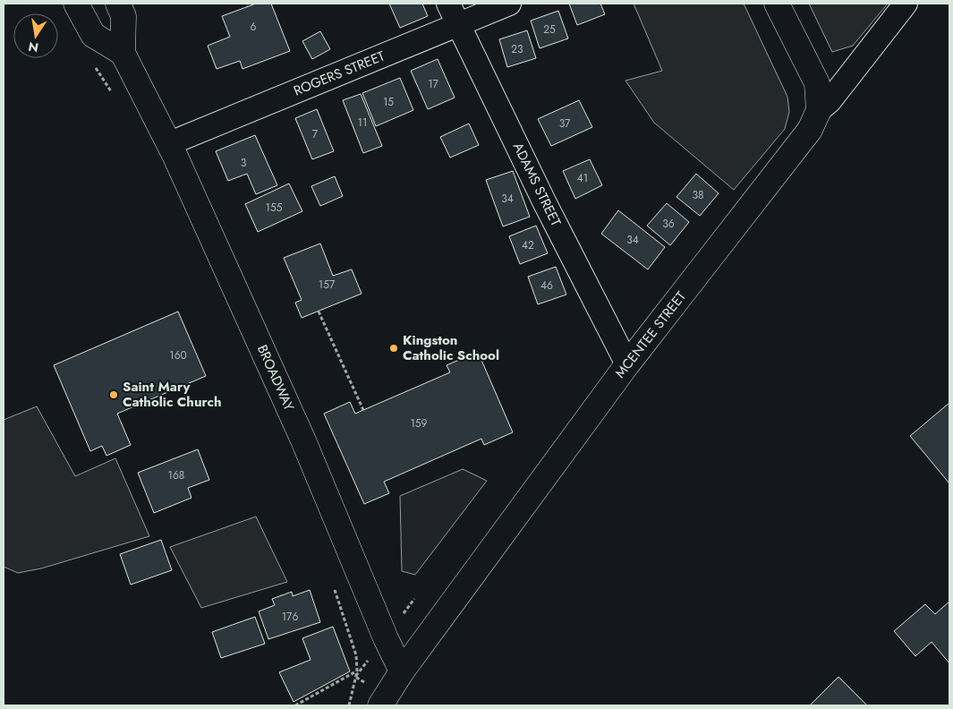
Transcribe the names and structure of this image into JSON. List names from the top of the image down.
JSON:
{
  "streets": {
    "main road": ["MCENTEE STREET", "BROADWAY"],
    "street": ["ROGERS STREET", "ADAMS STREET"]
  },
  "crossings": [
    ["ROGERS STREET", "ADAMS STREET"],
    ["ROGERS STREET", "BROADWAY"],
    ["ADAMS STREET", "MCENTEE STREET"],
    ["MCENTEE STREET", "BROADWAY"]
  ],
  "places": ["Kingston Catholic School", "Saint Mary Catholic Church"],
  "house_numbers": [
    "6",
    "25",
    "23",
    "17",
    "15",
    "11",
    "37",
    "7",
    "3",
    "41",
    "38",
    "34",
    "155",
    "36",
    "34",
    "42",
    "157",
    "46",
    "160",
    "159",
    "168",
    "176"
  ],
  "north": "bottom"
}
